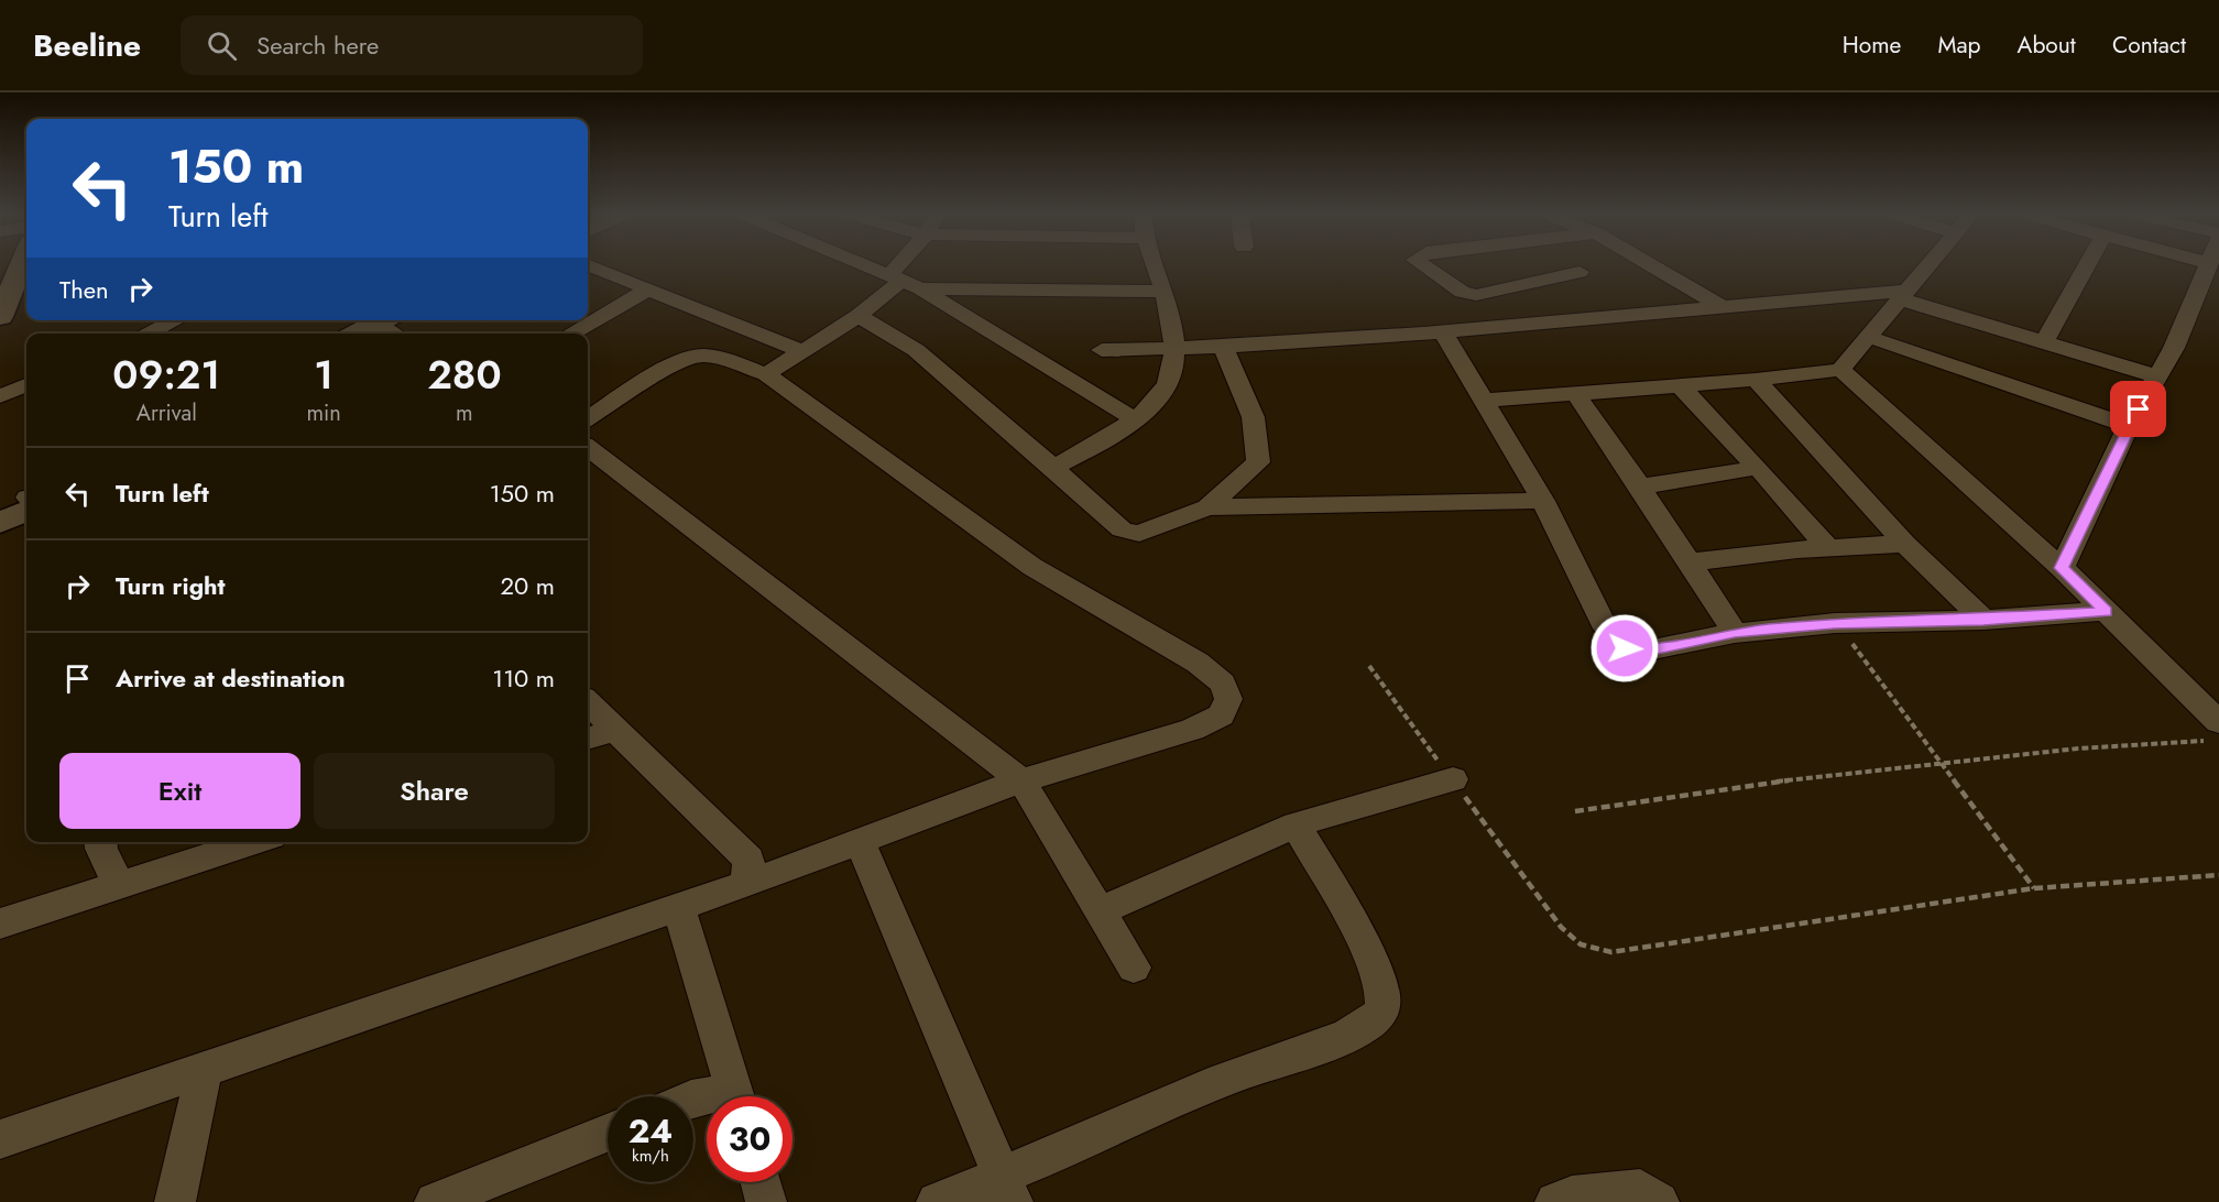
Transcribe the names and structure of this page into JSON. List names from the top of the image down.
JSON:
{
  "page": {
    "header": "Beeline",
    "search": "Search here",
    "nav": [
      "Home",
      "Map",
      "About",
      "Contact"
    ],
    "turn": ["150 m", "Turn left"],
    "then": "Then",
    "eta": [
      "09:21",
      "Arrival",
      "1",
      "min",
      "280",
      "m"
    ],
    "list": [
      {
        "name": "Turn left",
        "value": "150 m"
      },
      {
        "name": "Turn right",
        "value": "20 m"
      },
      {
        "name": "Arrive at destination",
        "value": "110 m"
      }
    ],
    "buttons": ["Exit", "Share"],
    "speed": "24 km/h",
    "limit": "30"
  }
}
